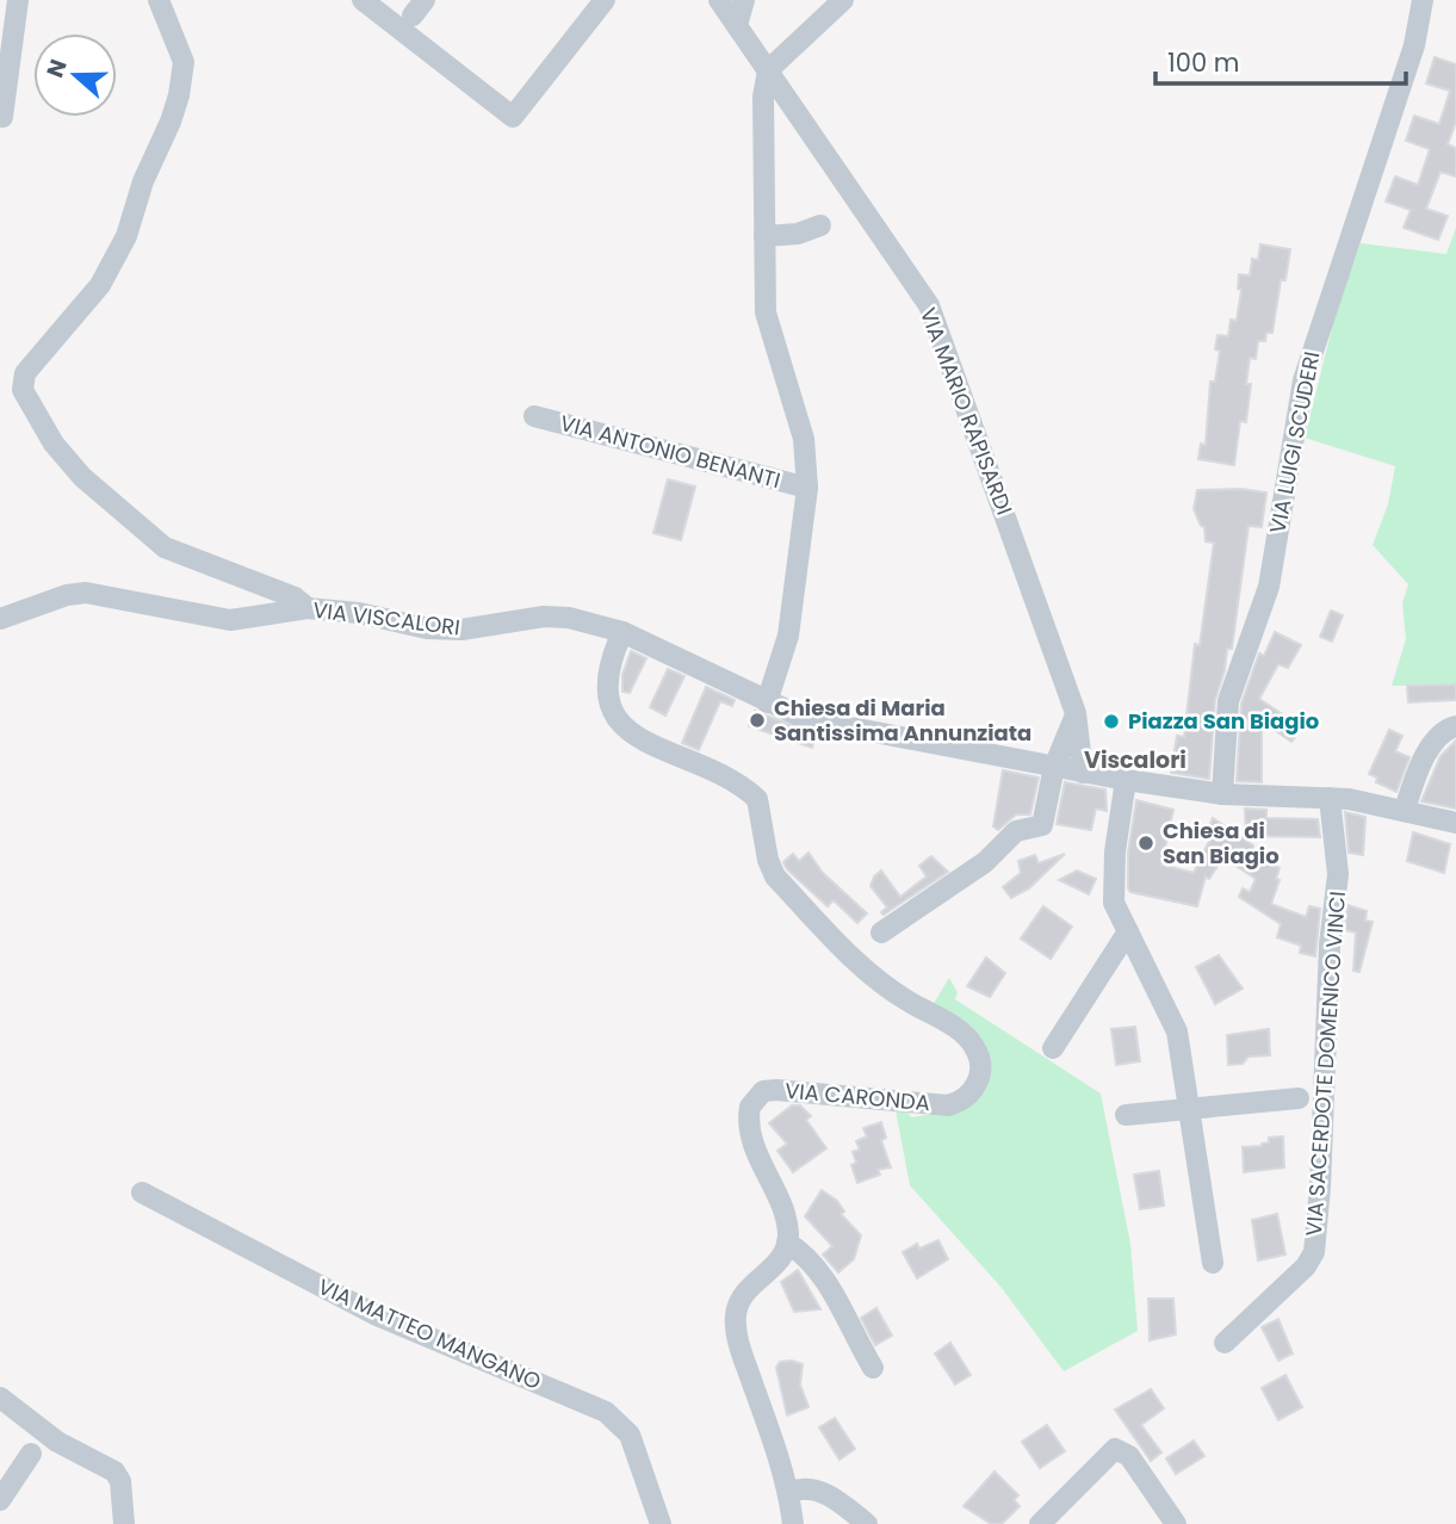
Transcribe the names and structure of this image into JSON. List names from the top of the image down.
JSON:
{
  "streets": {
    "street": [
      "VIA MARIO RAPISARDI",
      "VIA LUIGI SCUDERI",
      "VIA ANTONIO BENANTI",
      "VIA VISCALORI",
      "VIA SACERDOTE DOMENICO VINCI",
      "VIA CARONDA",
      "VIA MATTEO MANGANO"
    ]
  },
  "crossings": [
    ["VIA MARIO RAPISARDI", "VIA VISCALORI"],
    ["VIA LUIGI SCUDERI", "VIA VISCALORI"],
    ["VIA VISCALORI", "VIA SACERDOTE DOMENICO VINCI"],
    ["VIA VISCALORI", "VIA CARONDA"]
  ],
  "districts": ["Viscalori"],
  "places": ["Chiesa di Maria Santissima Annunziata", "Piazza San Biagio", "Chiesa di San Biagio"],
  "scale_bar": "100 m",
  "north": "left"
}
